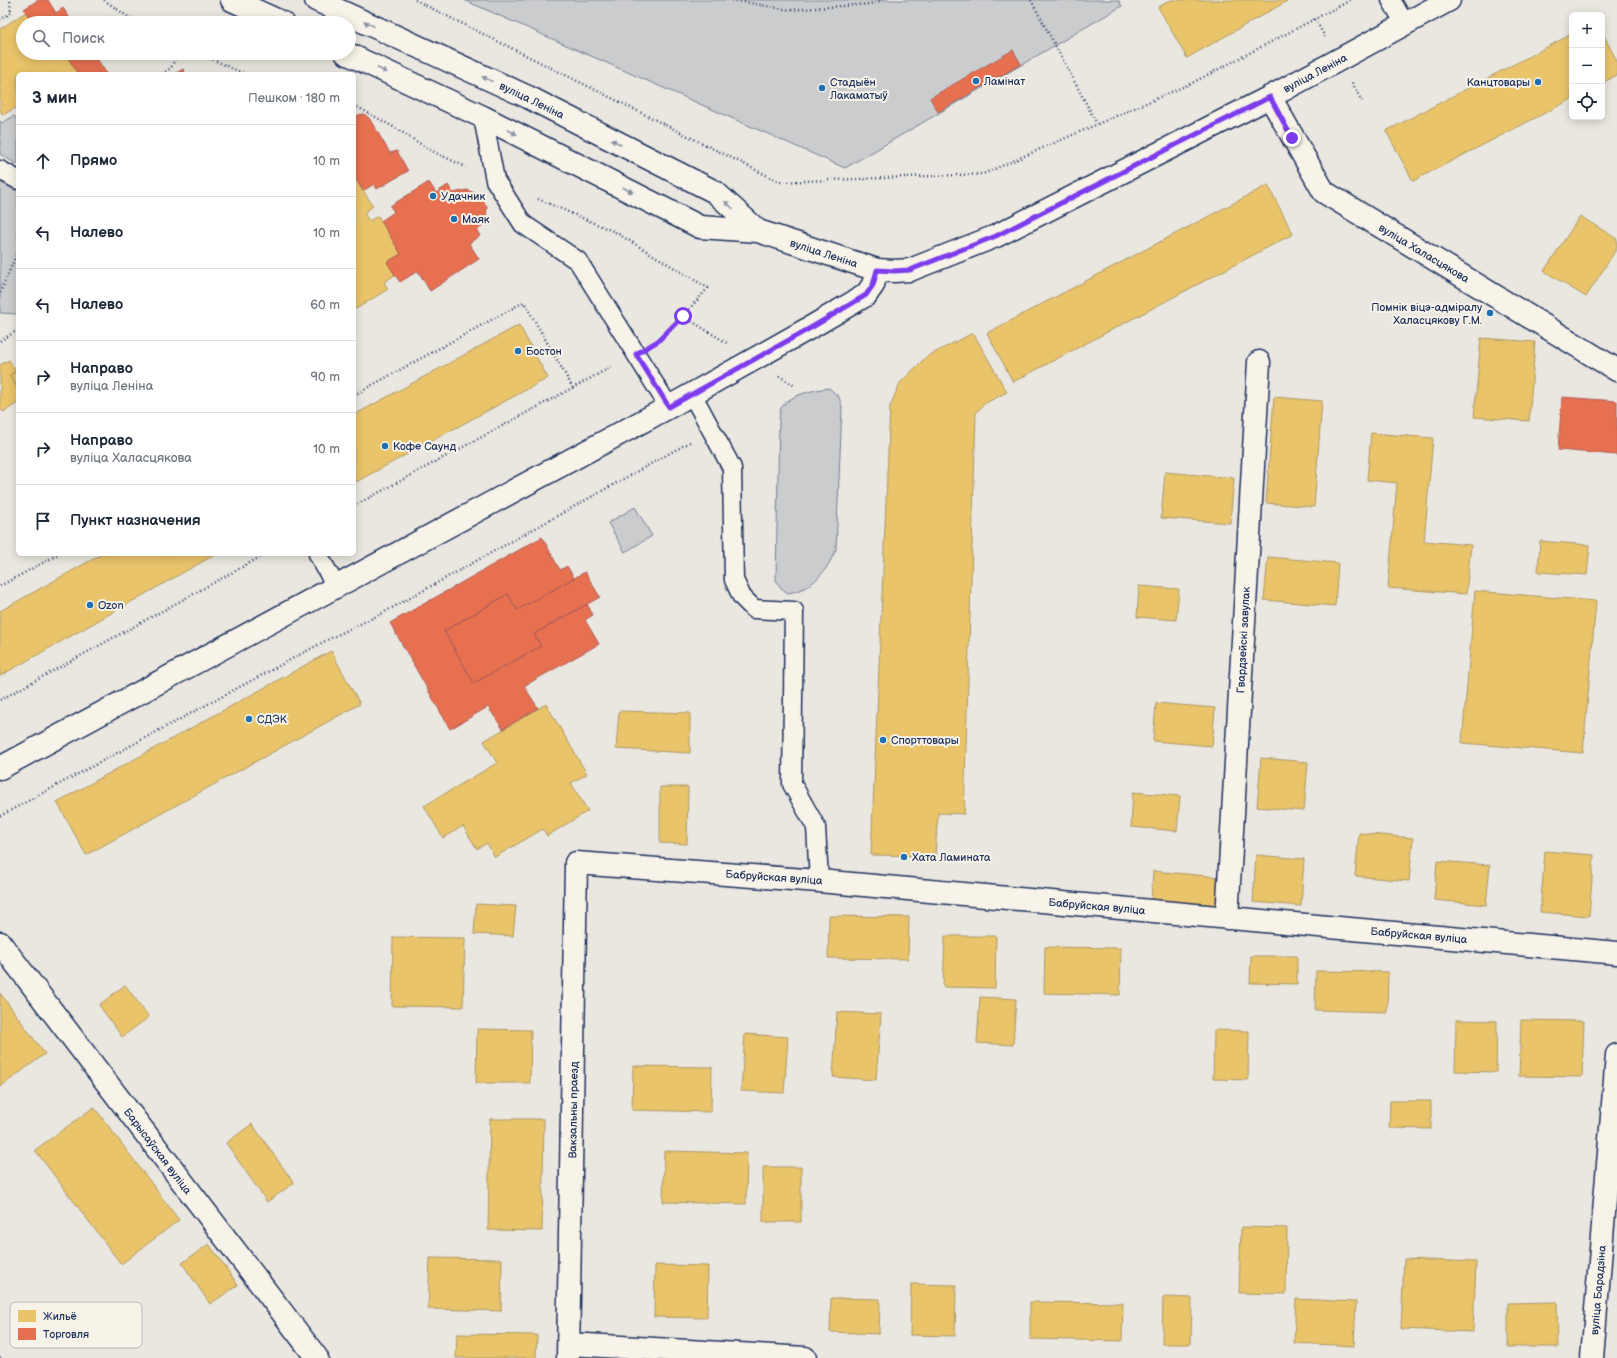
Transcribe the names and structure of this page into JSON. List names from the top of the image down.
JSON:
{
  "streets": {
    "street": [
      "вуліца Леніна",
      "вуліца Халасцякова",
      "Гвардзейскі завулак",
      "Бабруйская вуліца",
      "Вакзальны праезд",
      "Барысаўская вуліца",
      "вуліца Барадзіна"
    ]
  },
  "crossings": [
    ["вуліца Леніна", "вуліца Халасцякова"],
    ["Гвардзейскі завулак", "Бабруйская вуліца"],
    ["Бабруйская вуліца", "Вакзальны праезд"]
  ],
  "places": [
    "Ламінат",
    "Канцтовары",
    "Стадыён Лакаматыў",
    "Удачник",
    "Маяк",
    "Помнік віцэ-адміралу Халасцякову Г.М.",
    "Бостон",
    "Кофе Саунд",
    "Ozon",
    "СДЭК",
    "Спорттовары",
    "Хата Ламината"
  ],
  "legend": ["Жильё", "Торговля"],
  "page": {
    "map_buttons": ["+", "−"],
    "search": "Поиск",
    "heading": ["3 мин", "Пешком · 180 m"],
    "list": [
      ["Прямо", "10 m"],
      ["Налево", "10 m"],
      ["Налево", "60 m"],
      ["Направо", "вуліца Леніна", "90 m"],
      ["Направо", "вуліца Халасцякова", "10 m"],
      "Пункт назначения"
    ]
  }
}
